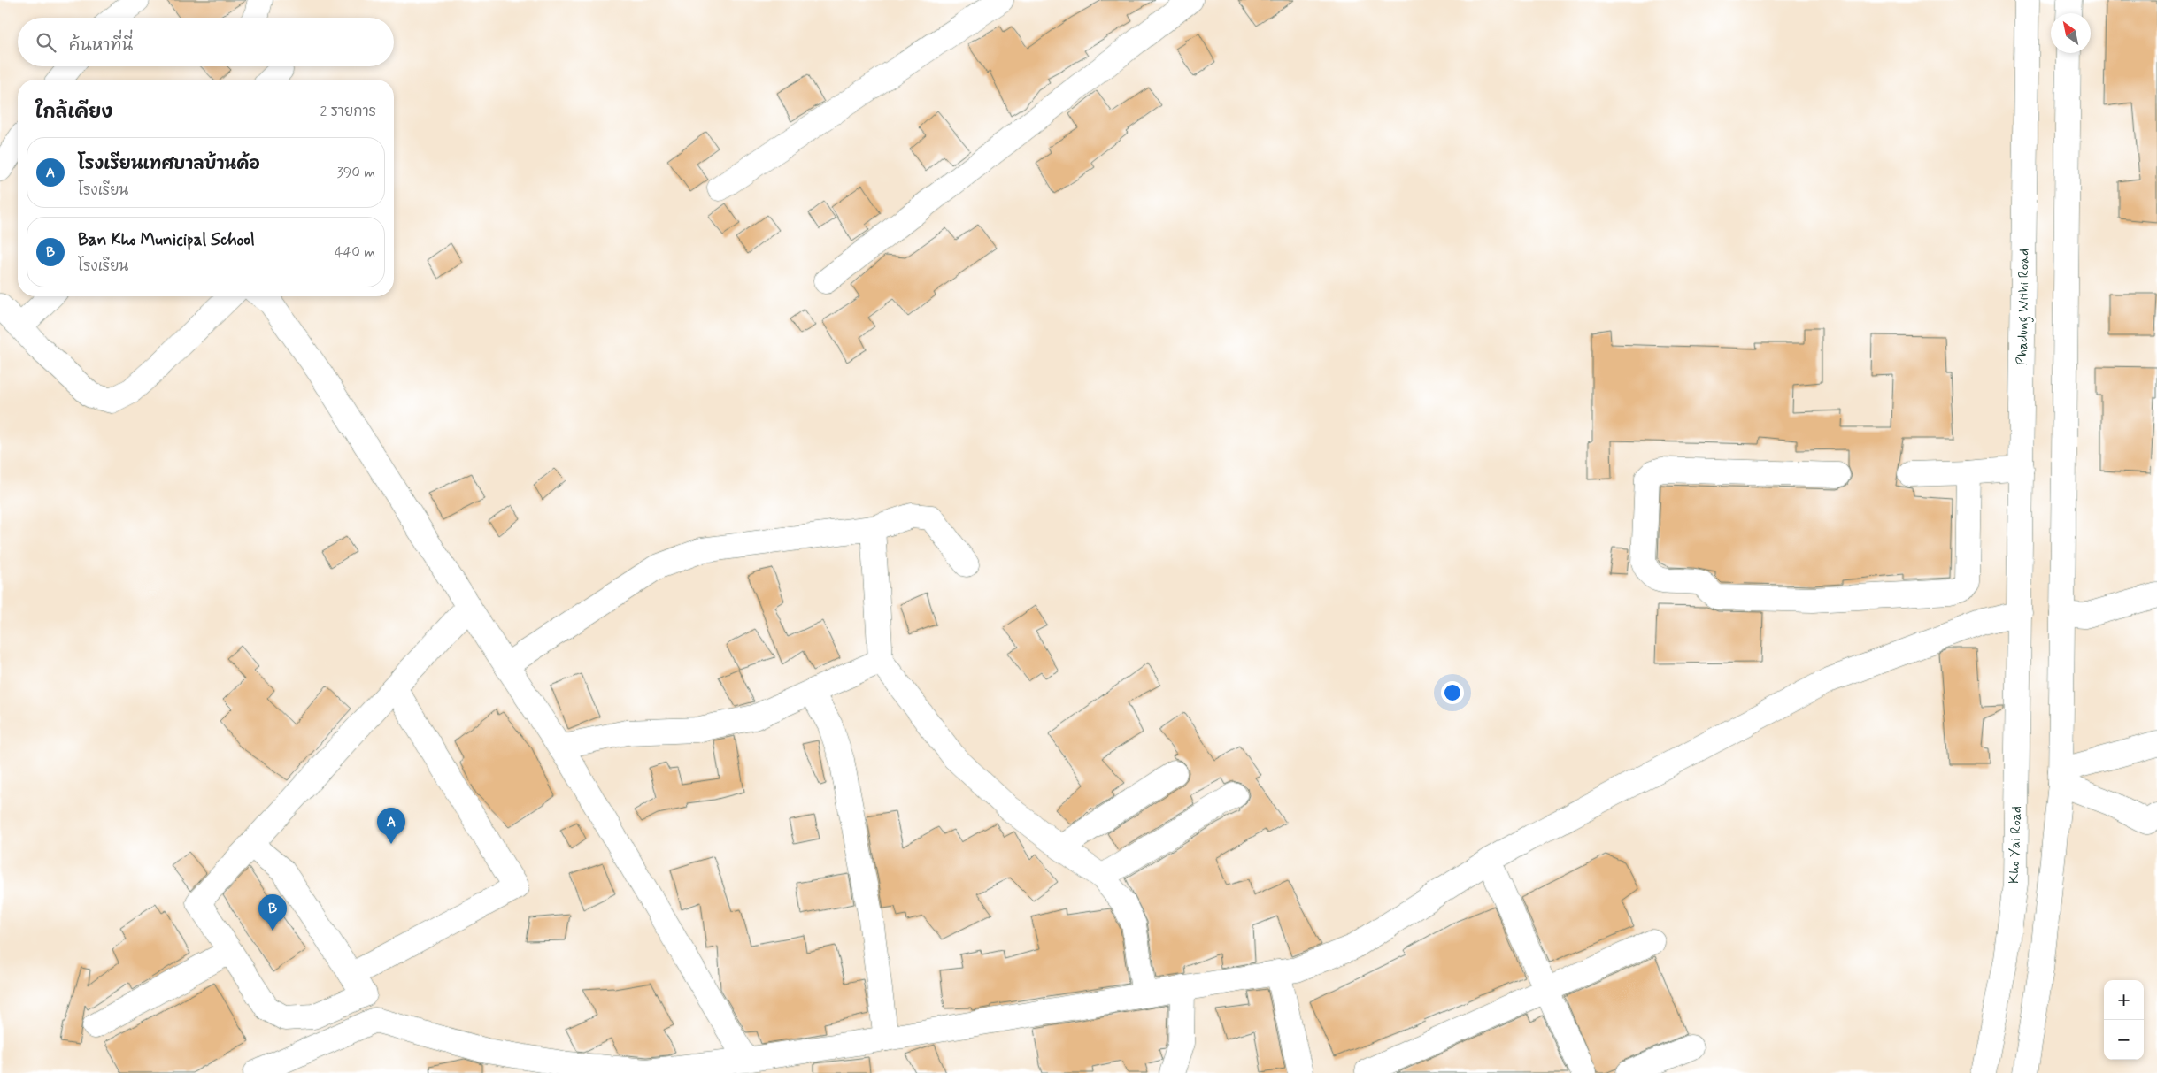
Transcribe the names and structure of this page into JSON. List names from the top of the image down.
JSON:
{
  "streets": {
    "street": ["Phadung Withi Road", "Kho Yai Road"]
  },
  "crossings": [
    ["Phadung Withi Road", "Kho Yai Road"]
  ],
  "north": "top left",
  "page": {
    "search": "ค้นหาที่นี่",
    "heading": ["ใกล้เคียง", "2 รายการ"],
    "list": [
      {
        "mark": "A",
        "name": "โรงเรียนเทศบาลบ้านค้อ",
        "note": "โรงเรียน",
        "value": "390 m"
      },
      {
        "mark": "B",
        "name": "Ban Kho Municipal School",
        "note": "โรงเรียน",
        "value": "440 m"
      }
    ],
    "pins": ["A", "B"],
    "map_buttons": ["+", "−"]
  }
}
